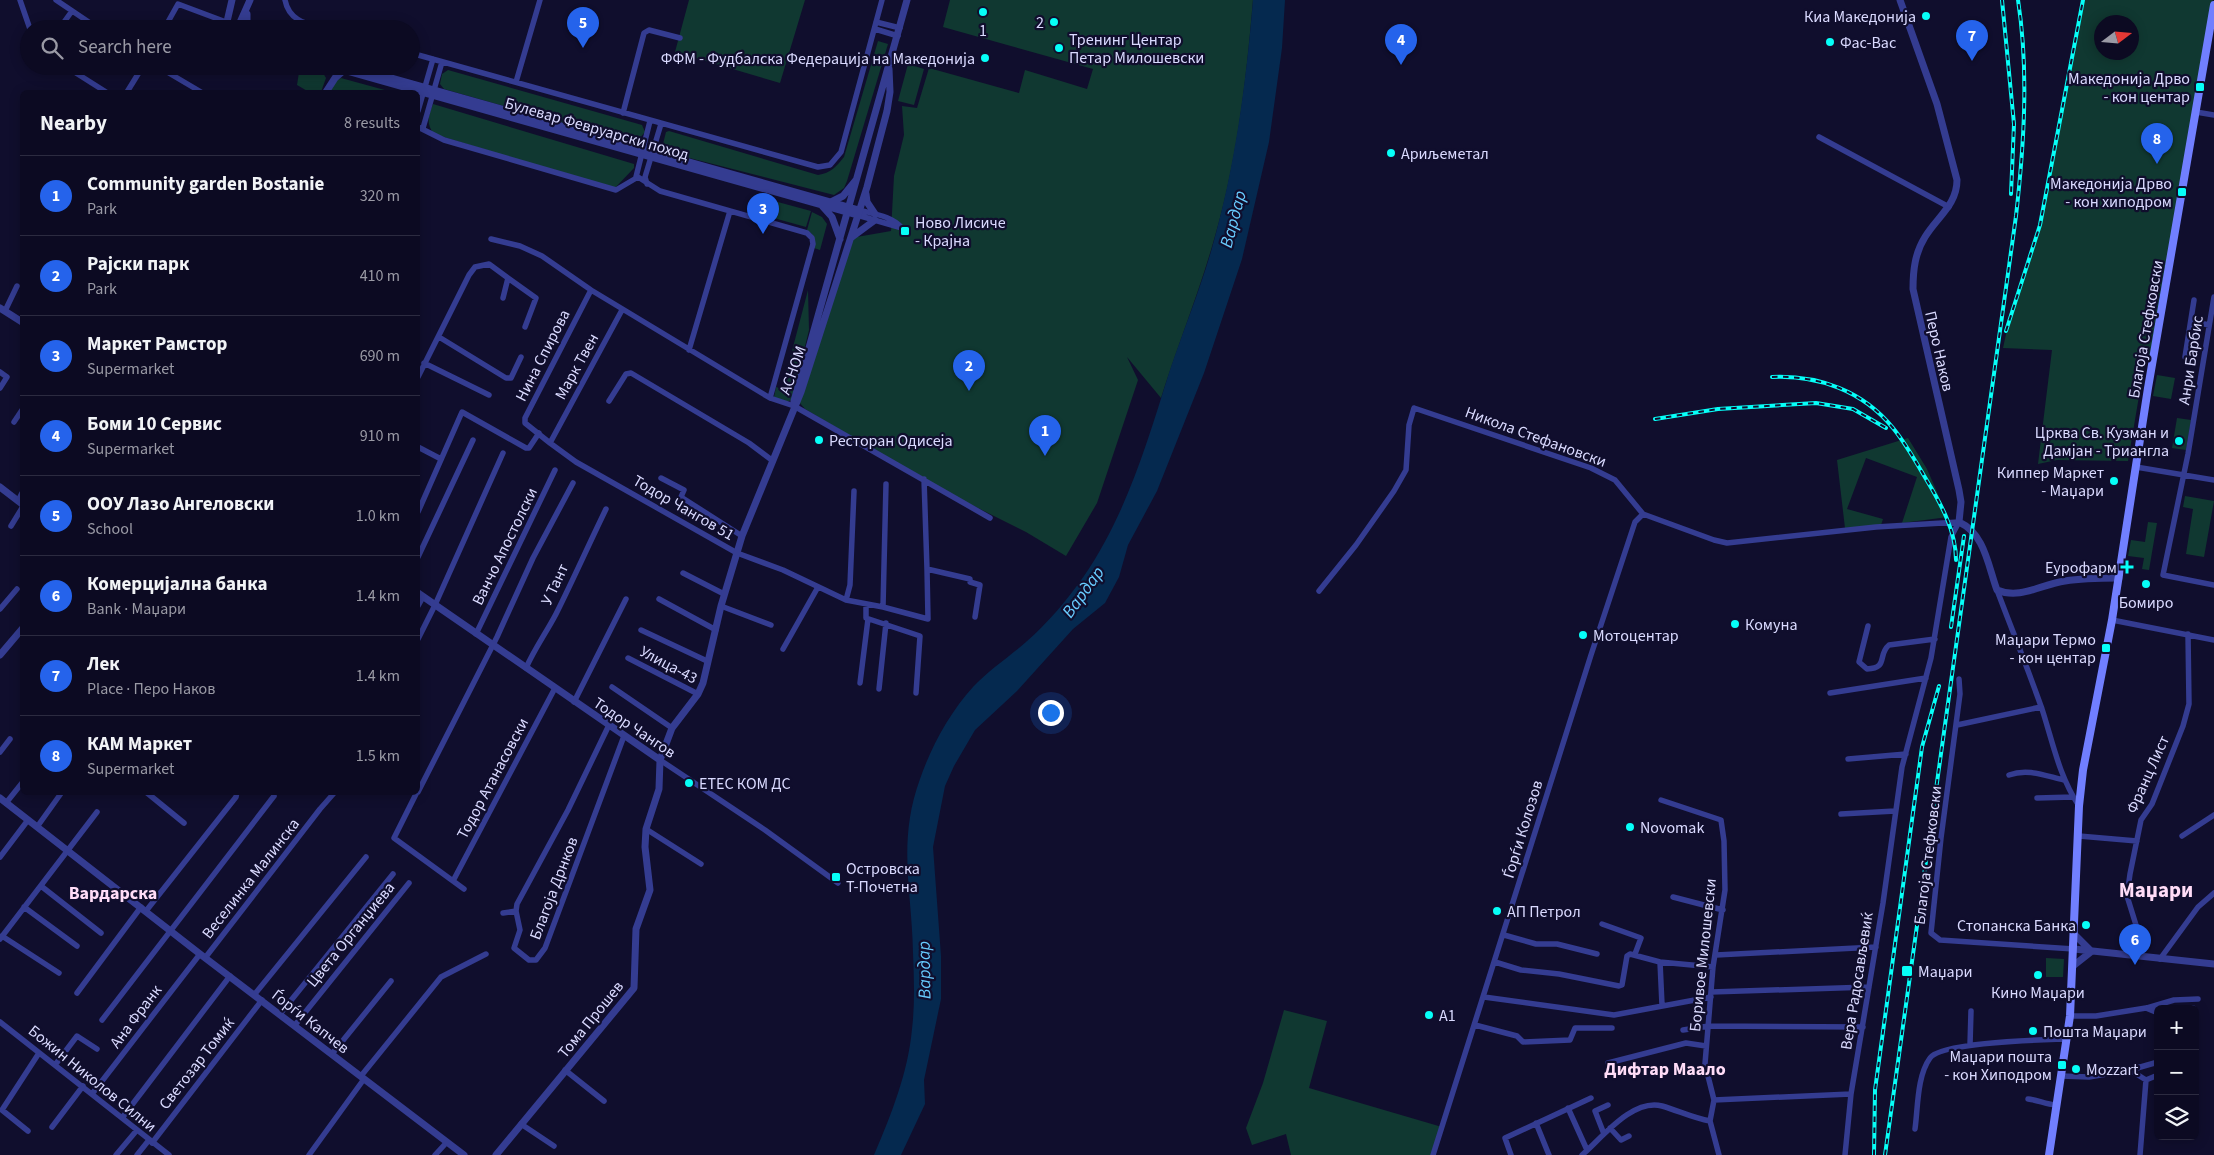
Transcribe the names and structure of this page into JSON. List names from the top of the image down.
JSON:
{
  "streets": {
    "main road": ["Благоја Стефковски"],
    "street": [
      "Булевар Февруарски поход",
      "Перо Наков",
      "Нина Спирова",
      "Анри Барбис",
      "Марк Твен",
      "АСНОМ",
      "Никола Стефановски",
      "Тодор Чангов 51",
      "Ванчо Апостолски",
      "У Тант",
      "Улица-43",
      "Тодор Чангов",
      "Франц Лист",
      "Тодор Атанасовски",
      "Ѓорѓи Колозов",
      "Веселинка Малинска",
      "Благоја Дрнков",
      "Цвета Органџиева",
      "Боривое Милошевски",
      "Вера Радосављевиќ",
      "Ана Франк",
      "Тома Прошев",
      "Ѓорѓи Капчев",
      "Светозар Томиќ",
      "Божин Николов Силни"
    ]
  },
  "crossings": [
    ["Булевар Февруарски поход", "АСНОМ"],
    ["Перо Наков", "Вера Радосављевиќ"],
    ["Нина Спирова", "Тодор Чангов 51"],
    ["Марк Твен", "Тодор Чангов 51"],
    ["Никола Стефановски", "Ѓорѓи Колозов"],
    ["Ванчо Апостолски", "Тодор Чангов"],
    ["У Тант", "Тодор Чангов"],
    ["Улица-43", "Тома Прошев"],
    ["Тодор Чангов", "Тодор Атанасовски"],
    ["Тодор Чангов", "Благоја Дрнков"],
    ["Тодор Чангов", "Тома Прошев"],
    ["Веселинка Малинска", "Ана Франк"],
    ["Веселинка Малинска", "Ѓорѓи Капчев"],
    ["Цвета Органџиева", "Ѓорѓи Капчев"],
    ["Ана Франк", "Ѓорѓи Капчев"],
    ["Ана Франк", "Божин Николов Силни"],
    ["Ѓорѓи Капчев", "Светозар Томиќ"],
    ["Светозар Томиќ", "Божин Николов Силни"]
  ],
  "districts": ["Маџари", "Вардарска", "Дифтар Маало"],
  "water": ["Вардар"],
  "places": {
    "other": [
      "1",
      "Киа Македонија",
      "2",
      "Фас-Вас",
      "Тренинг Центар Петар Милошевски",
      "ФФМ - Фудбалска Федерација на Македонија",
      "Ариљеметал",
      "Ресторан Одисеја",
      "Црква Св. Кузман и Дамјан - Триангла",
      "Киппер Маркет - Маџари",
      "Бомиро",
      "Комуна",
      "Мотоцентар",
      "ЕТЕС КОМ ДС",
      "Novomak",
      "АП Петрол",
      "Стопанска Банка",
      "Кино Маџари",
      "А1",
      "Пошта Маџари",
      "Mozzart"
    ],
    "transit": [
      "Македонија Дрво - кон центар",
      "Македонија Дрво - кон хиподром",
      "Ново Лисиче - Крајна",
      "Маџари Термо - кон центар",
      "Островска Т-Почетна",
      "Маџари",
      "Маџари пошта - кон Хиподром"
    ],
    "health": ["Еурофарм"]
  },
  "north": "right",
  "page": {
    "pins": [
      "5",
      "7",
      "4",
      "8",
      "3",
      "2",
      "1",
      "6"
    ],
    "search": "Search here",
    "heading": ["Nearby", "8 results"],
    "list": [
      {
        "mark": "1",
        "name": "Community garden Bostanie",
        "note": "Park",
        "value": "320 m"
      },
      {
        "mark": "2",
        "name": "Рајски парк",
        "note": "Park",
        "value": "410 m"
      },
      {
        "mark": "3",
        "name": "Маркет Рамстор",
        "note": "Supermarket",
        "value": "690 m"
      },
      {
        "mark": "4",
        "name": "Боми 10 Сервис",
        "note": "Supermarket",
        "value": "910 m"
      },
      {
        "mark": "5",
        "name": "ООУ Лазо Ангеловски",
        "note": "School",
        "value": "1.0 km"
      },
      {
        "mark": "6",
        "name": "Комерцијална банка",
        "note": "Bank · Маџари",
        "value": "1.4 km"
      },
      {
        "mark": "7",
        "name": "Лек",
        "note": "Place · Перо Наков",
        "value": "1.4 km"
      },
      {
        "mark": "8",
        "name": "КАМ Маркет",
        "note": "Supermarket",
        "value": "1.5 km"
      }
    ],
    "map_buttons": ["+", "−"]
  }
}
